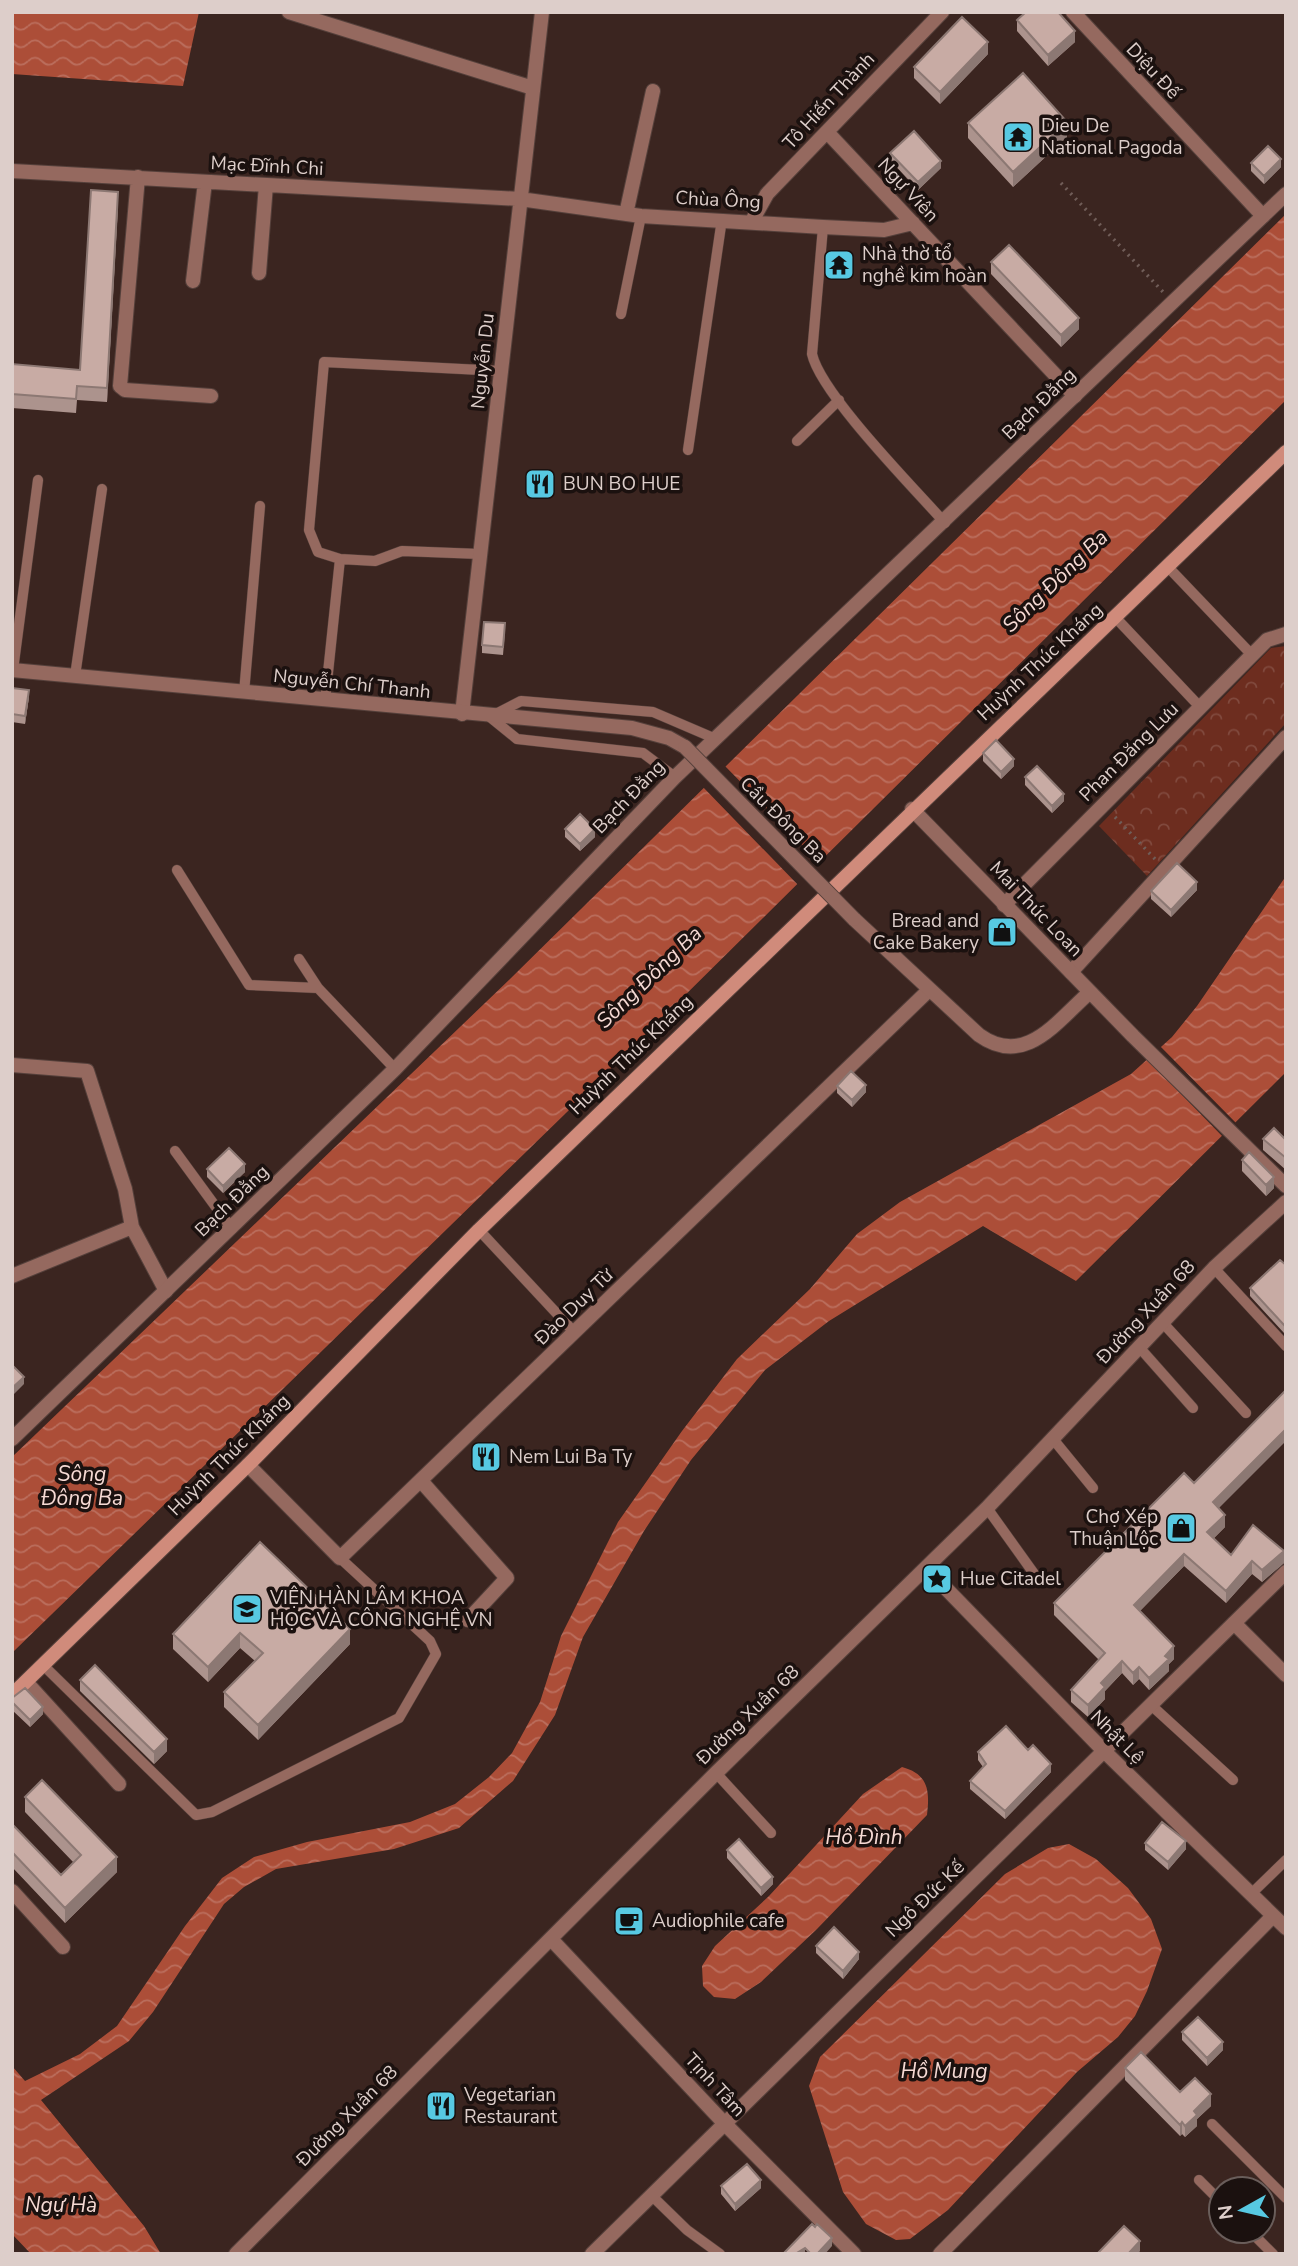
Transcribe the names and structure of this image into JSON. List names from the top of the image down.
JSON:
{
  "streets": {
    "main road": ["Huỳnh Thúc Kháng"],
    "street": [
      "Diệu Đế",
      "Tô Hiến Thành",
      "Mạc Đĩnh Chi",
      "Ngự Viên",
      "Chùa Ông",
      "Nguyễn Du",
      "Bạch Đằng",
      "Nguyễn Chí Thanh",
      "Phan Đăng Lưu",
      "Cầu Đông Ba",
      "Mai Thúc Loan",
      "Đào Duy Từ",
      "Đường Xuân 68",
      "Nhật Lệ",
      "Ngô Đức Kế",
      "Tịnh Tâm"
    ]
  },
  "crossings": [
    ["Diệu Đế", "Bạch Đằng"],
    ["Tô Hiến Thành", "Ngự Viên"],
    ["Tô Hiến Thành", "Chùa Ông"],
    ["Mạc Đĩnh Chi", "Chùa Ông"],
    ["Mạc Đĩnh Chi", "Nguyễn Du"],
    ["Ngự Viên", "Chùa Ông"],
    ["Ngự Viên", "Bạch Đằng"],
    ["Chùa Ông", "Nguyễn Du"],
    ["Nguyễn Du", "Nguyễn Chí Thanh"],
    ["Huỳnh Thúc Kháng", "Mai Thúc Loan"],
    ["Nguyễn Chí Thanh", "Cầu Đông Ba"],
    ["Phan Đăng Lưu", "Mai Thúc Loan"],
    ["Cầu Đông Ba", "Đào Duy Từ"],
    ["Đường Xuân 68", "Nhật Lệ"],
    ["Đường Xuân 68", "Tịnh Tâm"],
    ["Nhật Lệ", "Ngô Đức Kế"],
    ["Ngô Đức Kế", "Tịnh Tâm"]
  ],
  "water": [
    "Sông Đông Ba",
    "Hồ Đình",
    "Hồ Mung",
    "Ngự Hà"
  ],
  "places": {
    "temple": ["Dieu De National Pagoda", "Nhà thờ tổ nghề kim hoàn"],
    "restaurant": ["BUN BO HUE", "Nem Lui Ba Ty", "Vegetarian Restaurant"],
    "shop": ["Bread and Cake Bakery", "Chợ Xép Thuận Lộc"],
    "place": ["Hue Citadel"],
    "school or university": ["VIỆN HÀN LÂM KHOA HỌC VÀ CÔNG NGHỆ VN"],
    "cafe": ["Audiophile cafe"]
  },
  "north": "left"
}
